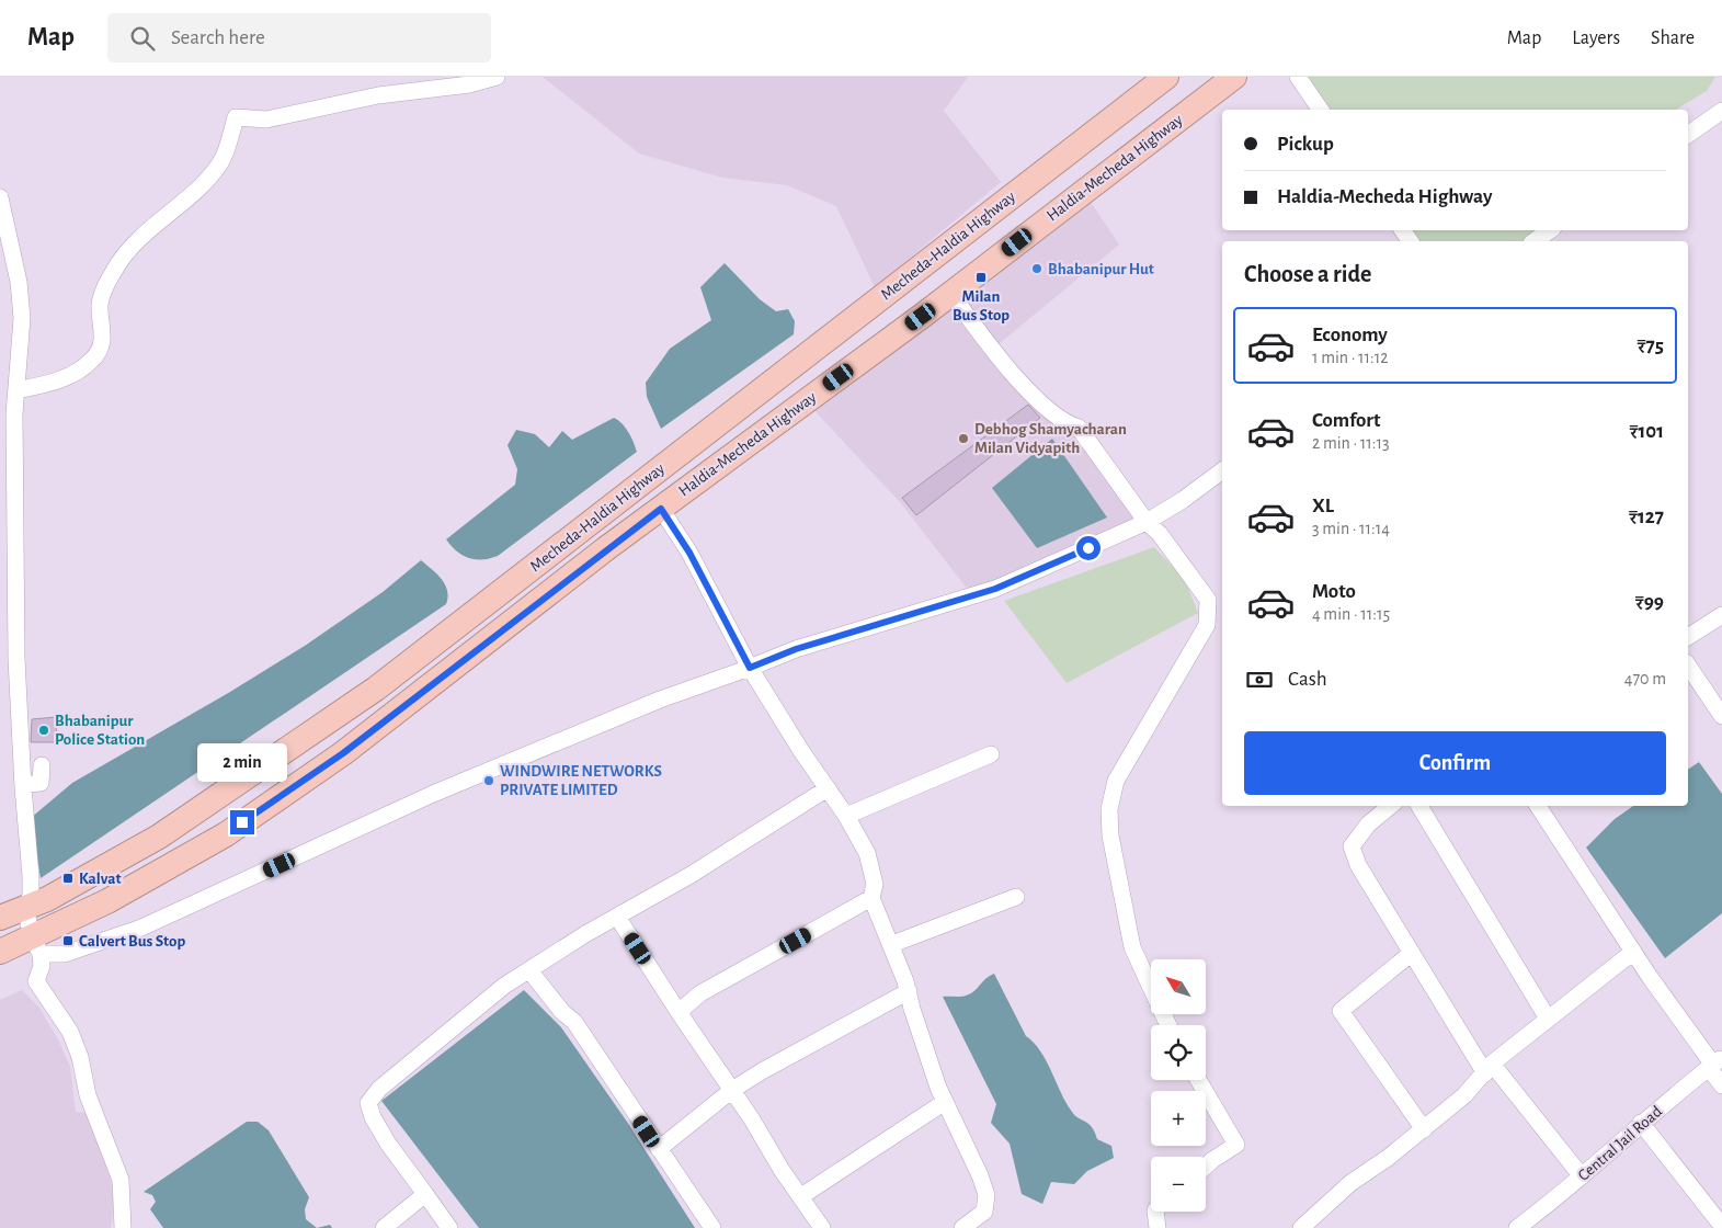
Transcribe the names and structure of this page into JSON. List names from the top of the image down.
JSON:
{
  "streets": {
    "highway": ["Haldia-Mecheda Highway", "Mecheda-Haldia Highway"],
    "street": ["Central Jail Road"]
  },
  "places": {
    "other": [
      "Bhabanipur Hut",
      "Debhog Shamyacharan Milan Vidyapith",
      "Bhabanipur Police Station",
      "WINDWIRE NETWORKS PRIVATE LIMITED"
    ],
    "transit": ["Milan Bus Stop", "Kalvat", "Calvert Bus Stop"]
  },
  "north": "top left",
  "page": {
    "header": "Map",
    "search": "Search here",
    "nav": ["Map", "Layers", "Share"],
    "banner": ["Pickup", "Haldia-Mecheda Highway"],
    "heading": "Choose a ride",
    "list": [
      {
        "name": "Economy",
        "note": "1 min · 11:12",
        "value": "₹75"
      },
      {
        "name": "Comfort",
        "note": "2 min · 11:13",
        "value": "₹101"
      },
      {
        "name": "XL",
        "note": "3 min · 11:14",
        "value": "₹127"
      },
      {
        "name": "Moto",
        "note": "4 min · 11:15",
        "value": "₹99"
      }
    ],
    "pay": ["Cash", "470 m"],
    "buttons": "Confirm",
    "bubble": "2 min",
    "map_buttons": ["+", "−"]
  }
}
